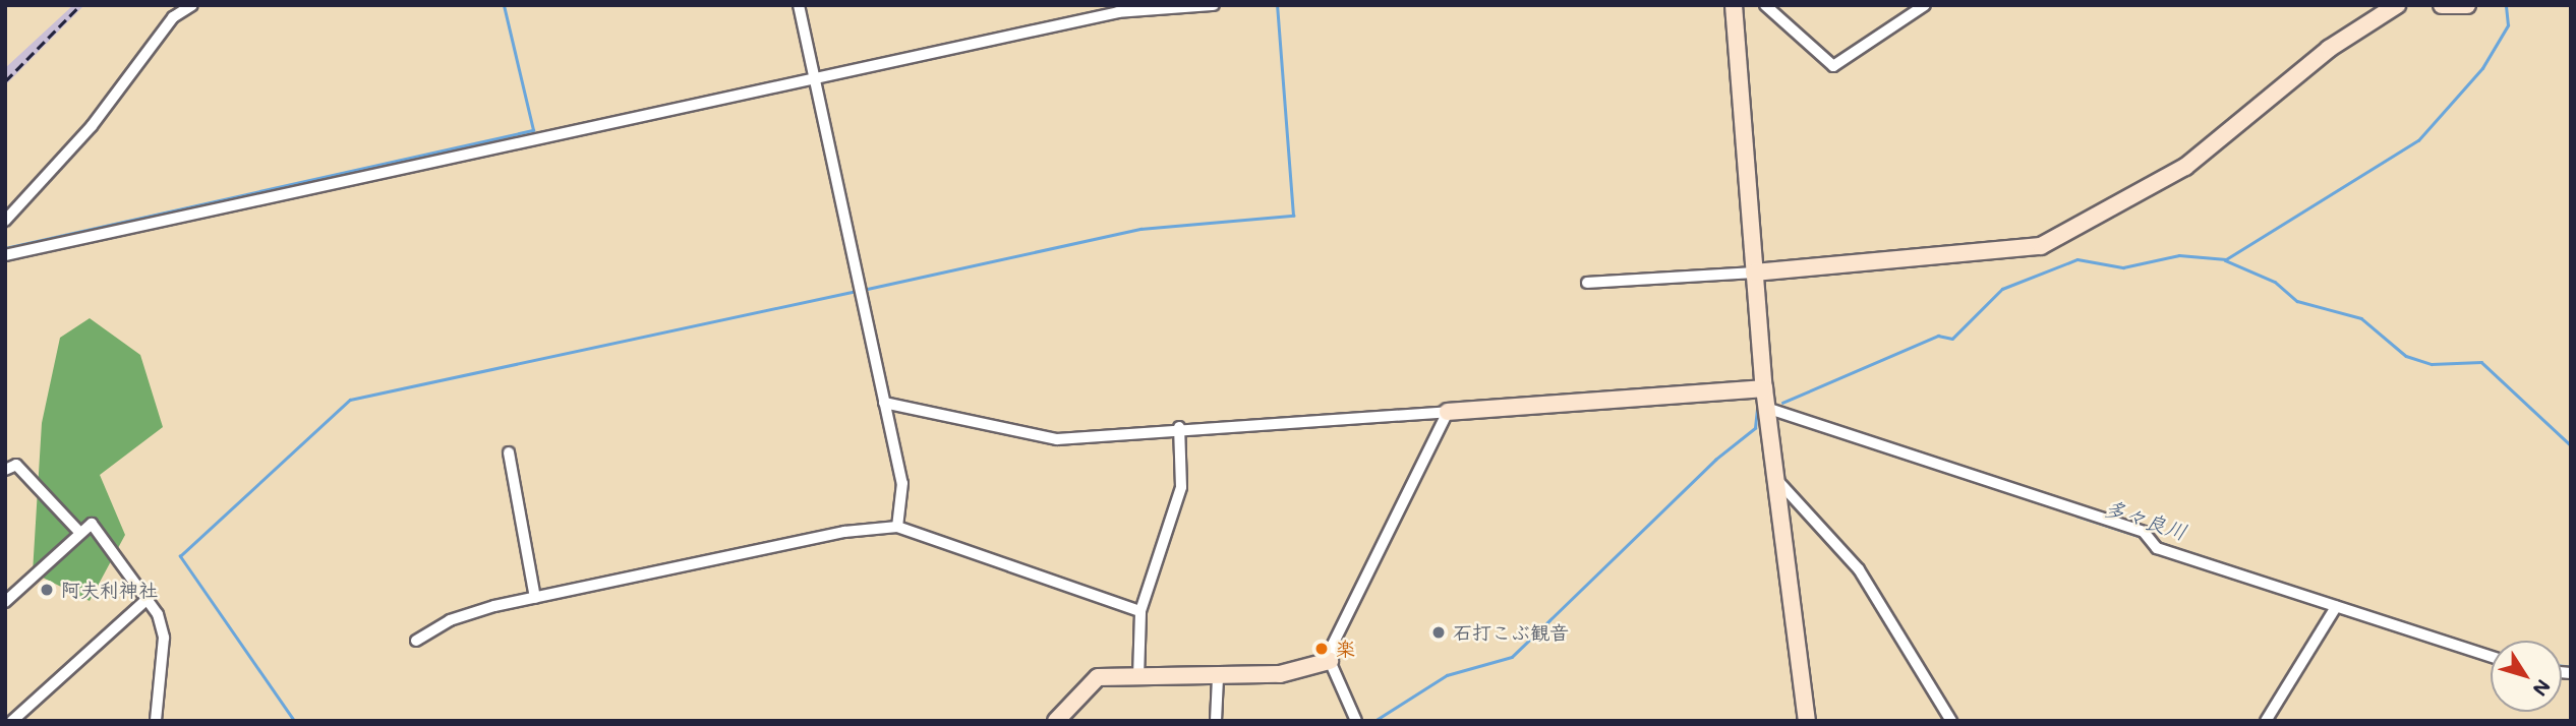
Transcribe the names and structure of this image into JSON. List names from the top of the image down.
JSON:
{
  "water": ["多々良川"],
  "places": ["阿夫利神社", "石打こぶ観音", "楽"],
  "north": "bottom right"
}
